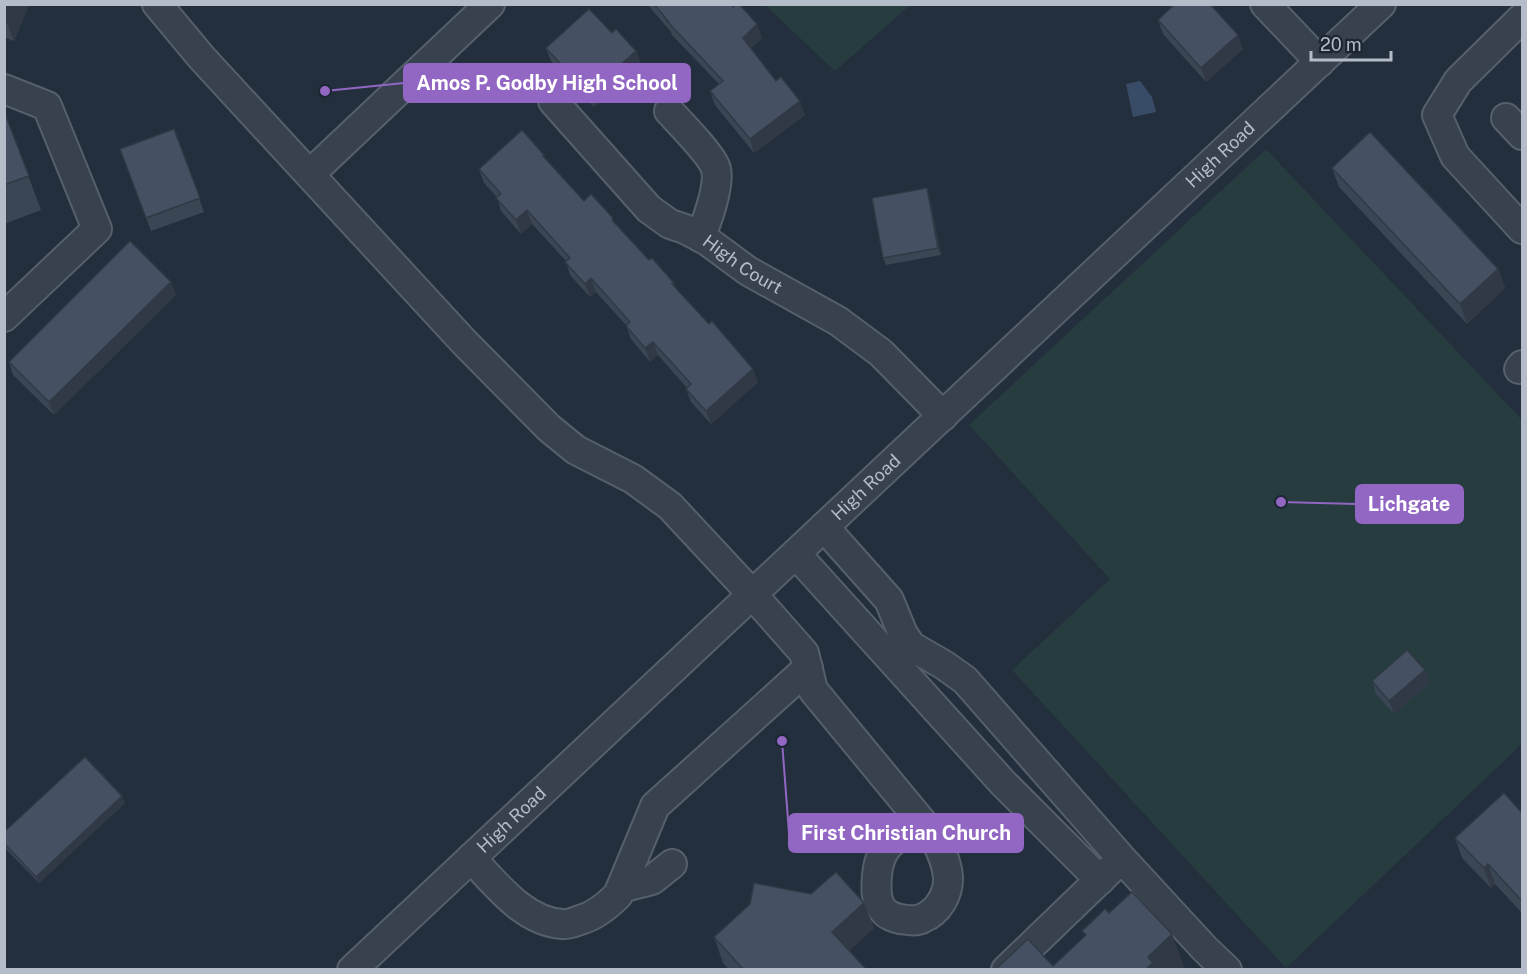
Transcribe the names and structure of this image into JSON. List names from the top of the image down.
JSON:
{
  "streets": {
    "street": ["High Road", "High Court"]
  },
  "crossings": [
    ["High Road", "High Court"]
  ],
  "places": ["Amos P. Godby High School", "Lichgate", "First Christian Church"],
  "scale_bar": "20 m"
}
